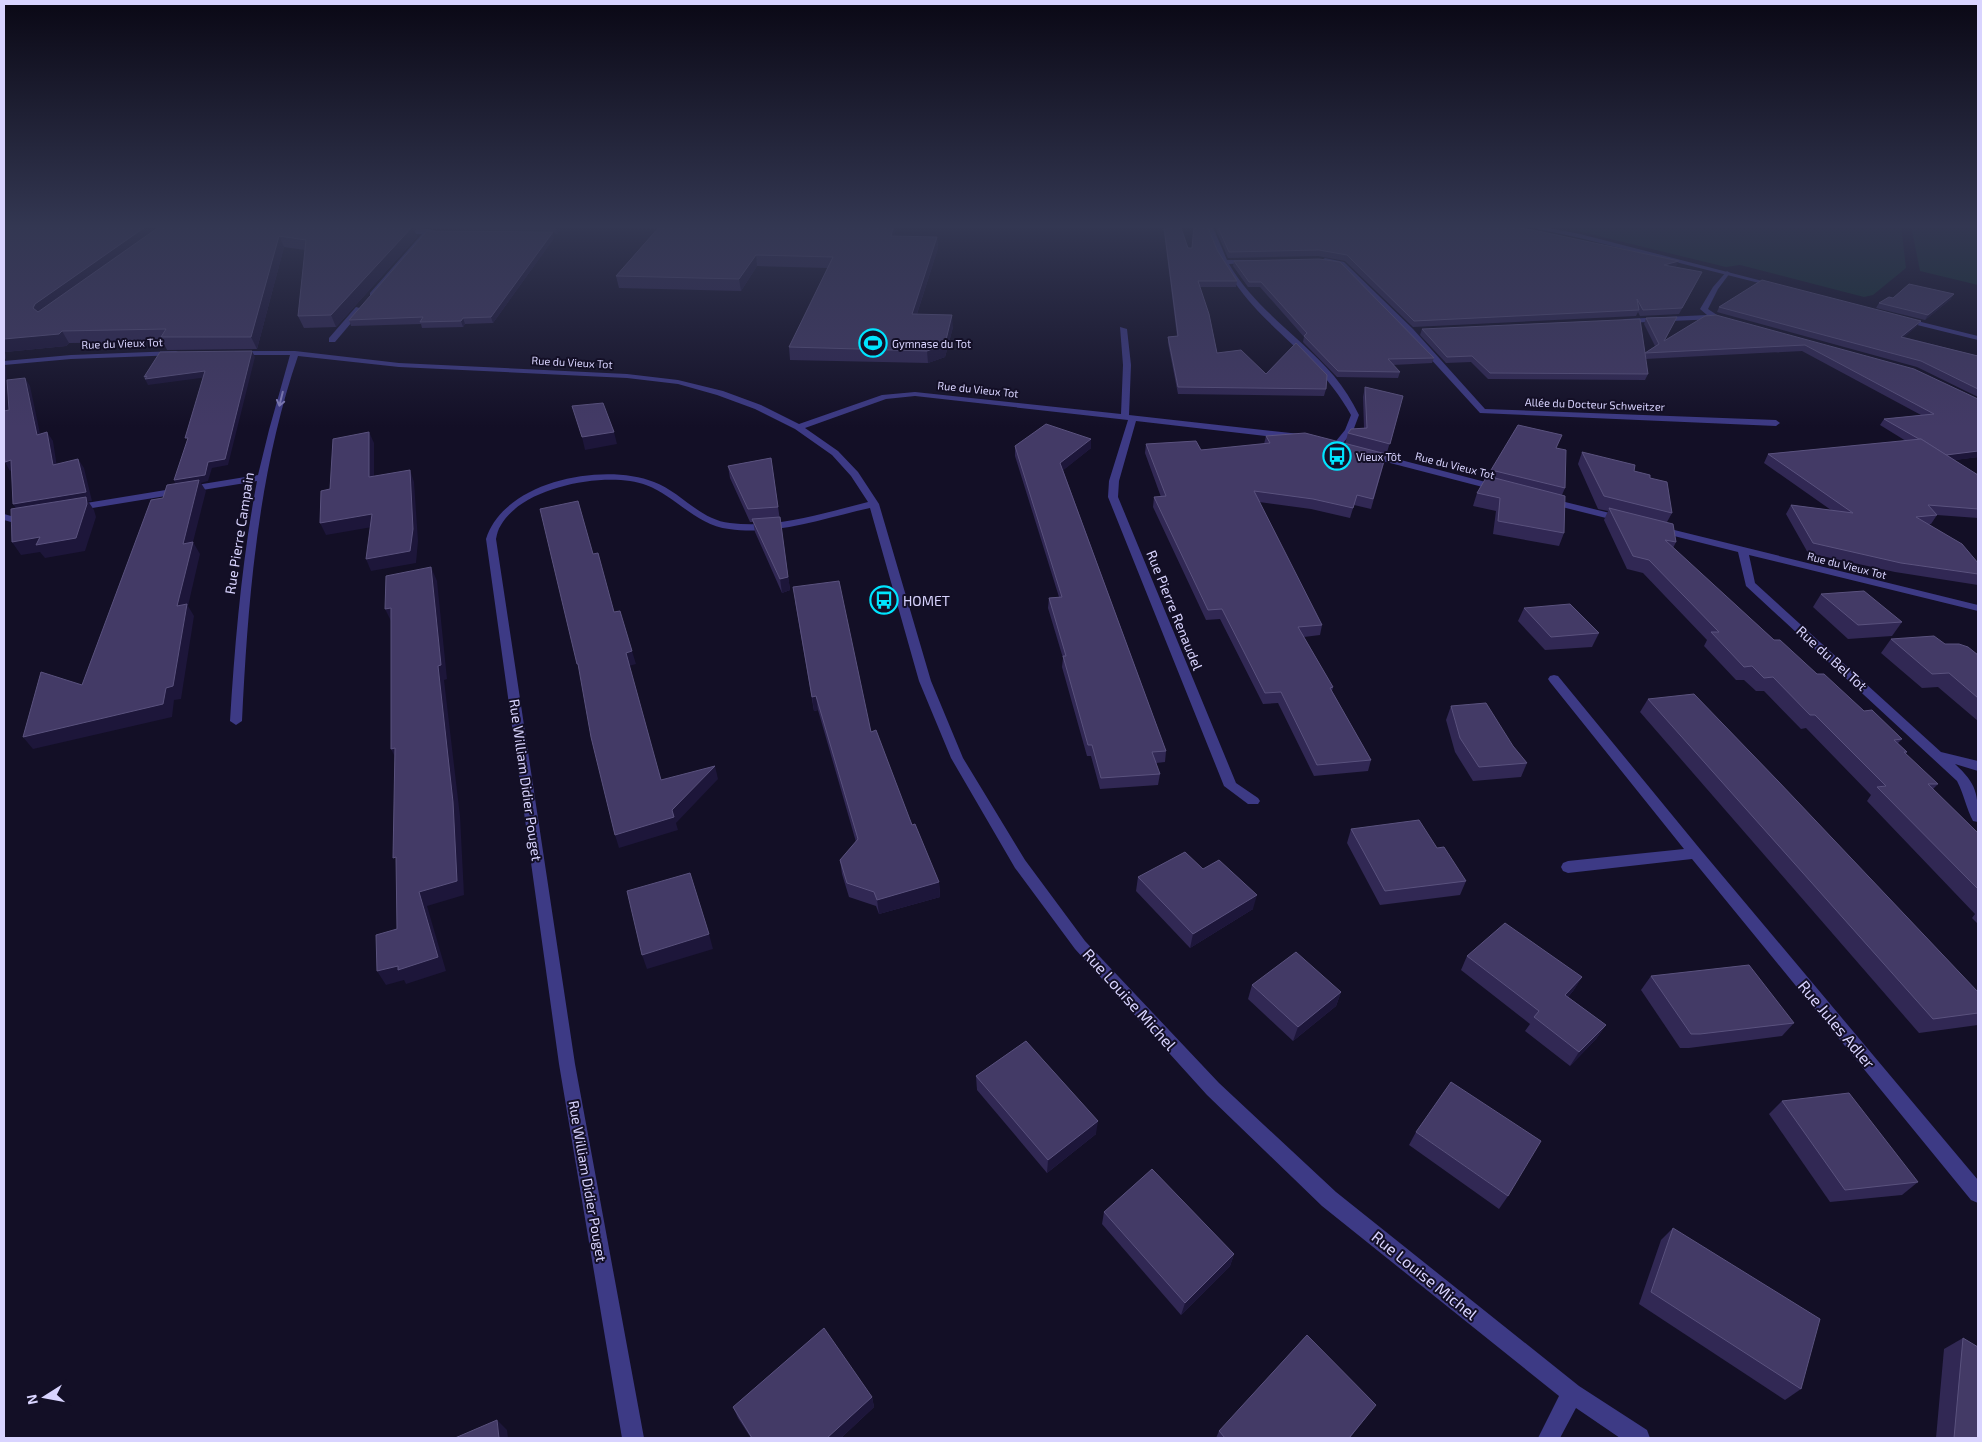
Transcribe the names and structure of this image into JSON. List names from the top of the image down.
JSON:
{
  "streets": {
    "street": [
      "Rue du Vieux Tot",
      "Allée du Docteur Schweitzer",
      "Rue Pierre Campain",
      "Rue Pierre Renaudel",
      "Rue du Bel Tot",
      "Rue William Didier Pouget",
      "Rue Louise Michel",
      "Rue Jules Adler"
    ]
  },
  "crossings": [
    ["Rue du Vieux Tot", "Rue Pierre Campain"],
    ["Rue du Vieux Tot", "Rue Pierre Renaudel"],
    ["Rue du Vieux Tot", "Rue du Bel Tot"],
    ["Rue du Vieux Tot", "Rue Louise Michel"],
    ["Rue William Didier Pouget", "Rue Louise Michel"]
  ],
  "places": {
    "sports": ["Gymnase du Tot"],
    "bus stop": ["Vieux Tôt", "HOMET"]
  },
  "north": "left"
}
